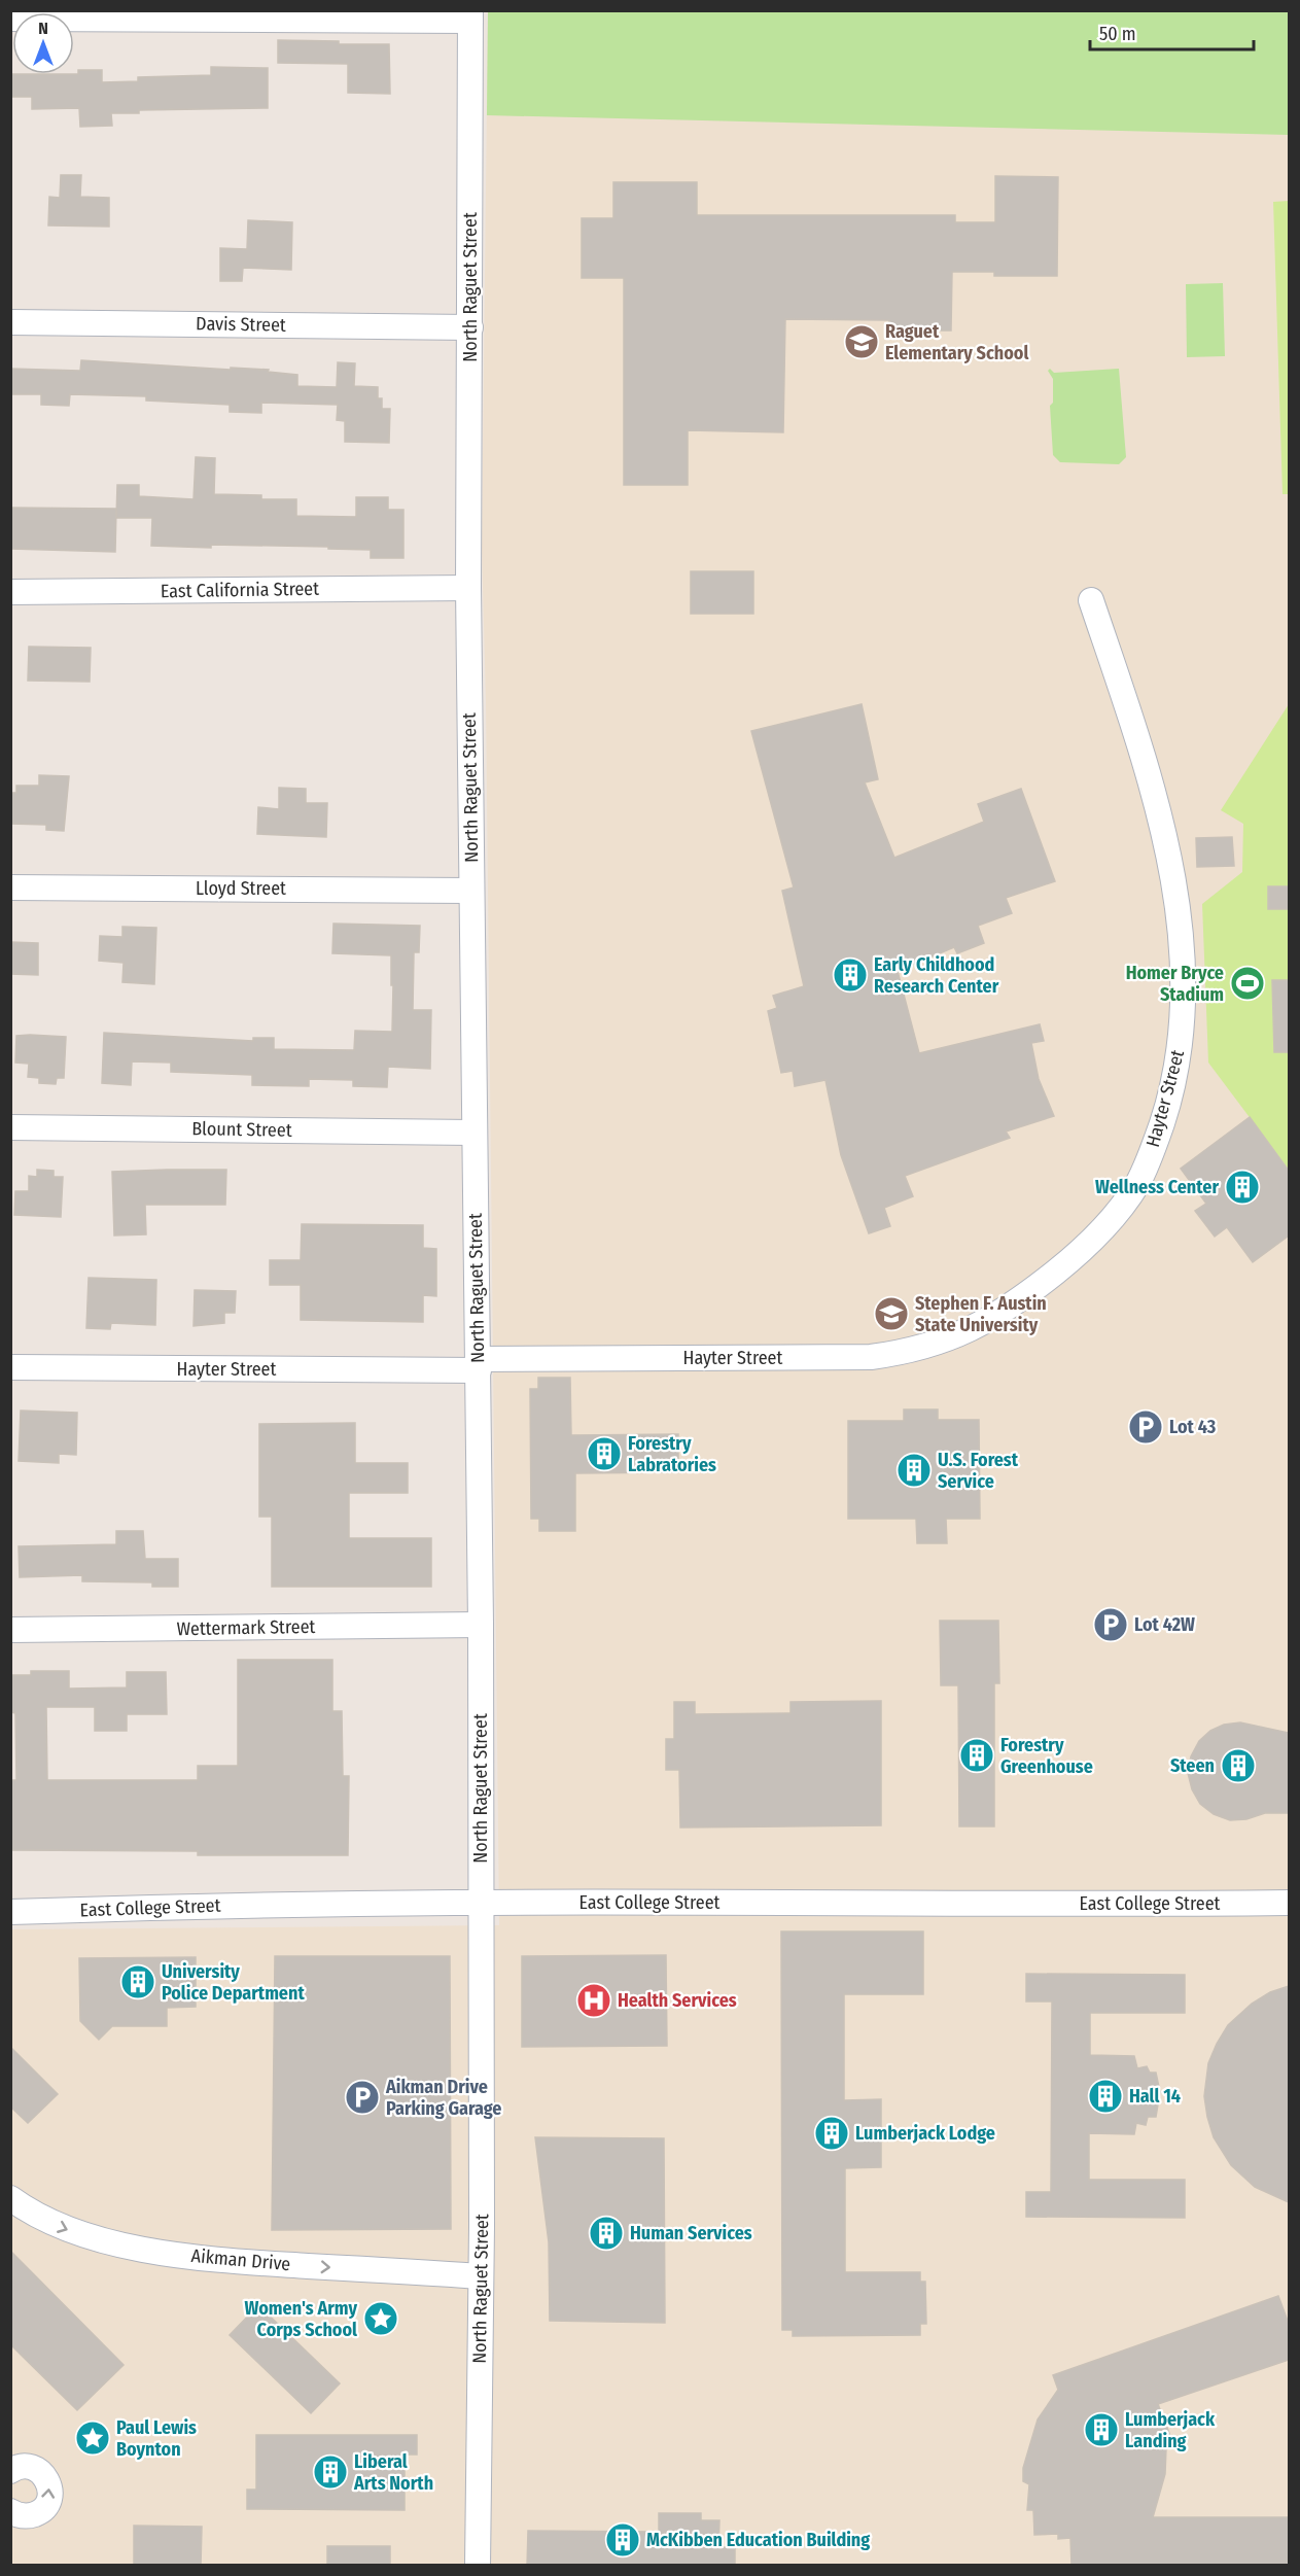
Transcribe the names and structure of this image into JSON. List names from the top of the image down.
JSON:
{
  "streets": {
    "street": [
      "North Raguet Street",
      "Davis Street",
      "East California Street",
      "Lloyd Street",
      "Hayter Street",
      "Blount Street",
      "Wettermark Street",
      "East College Street",
      "Aikman Drive"
    ]
  },
  "crossings": [
    ["North Raguet Street", "Davis Street"],
    ["North Raguet Street", "East California Street"],
    ["North Raguet Street", "Lloyd Street"],
    ["North Raguet Street", "Hayter Street"],
    ["North Raguet Street", "Blount Street"],
    ["North Raguet Street", "Wettermark Street"],
    ["North Raguet Street", "East College Street"],
    ["North Raguet Street", "Aikman Drive"]
  ],
  "one_way": ["Aikman Drive"],
  "places": {
    "school or university": ["Raguet Elementary School", "Stephen F. Austin State University"],
    "building": [
      "Early Childhood Research Center",
      "Wellness Center",
      "Forestry Labratories",
      "U.S. Forest Service",
      "Forestry Greenhouse",
      "Steen",
      "University Police Department",
      "Hall 14",
      "Lumberjack Lodge",
      "Human Services",
      "Lumberjack Landing",
      "Liberal Arts North",
      "McKibben Education Building"
    ],
    "sports": ["Homer Bryce Stadium"],
    "parking": ["Lot 43", "Lot 42W", "Aikman Drive Parking Garage"],
    "hospital": ["Health Services"],
    "place": ["Women's Army Corps School", "Paul Lewis Boynton"]
  },
  "scale_bar": "50 m",
  "north": "top"
}
